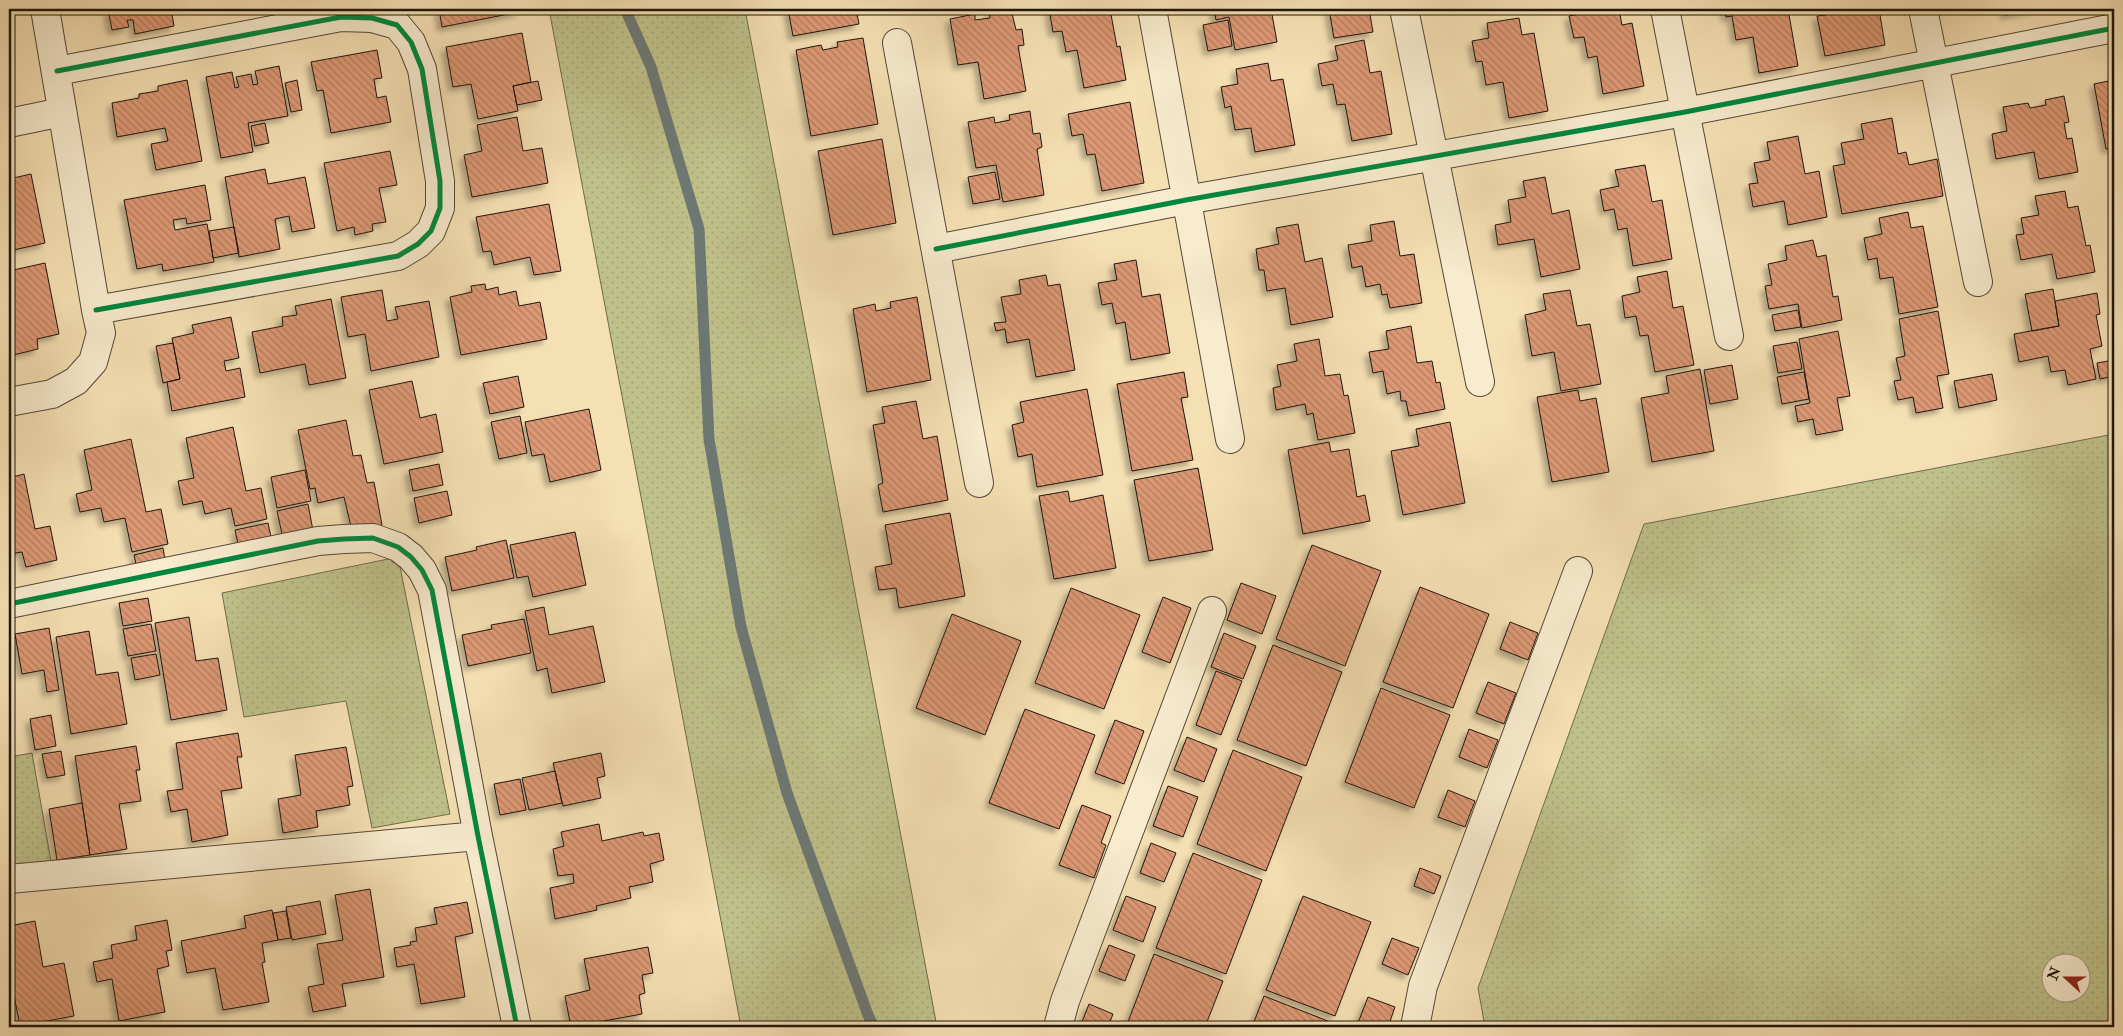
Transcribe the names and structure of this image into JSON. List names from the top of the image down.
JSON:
{
  "north": "left"
}
